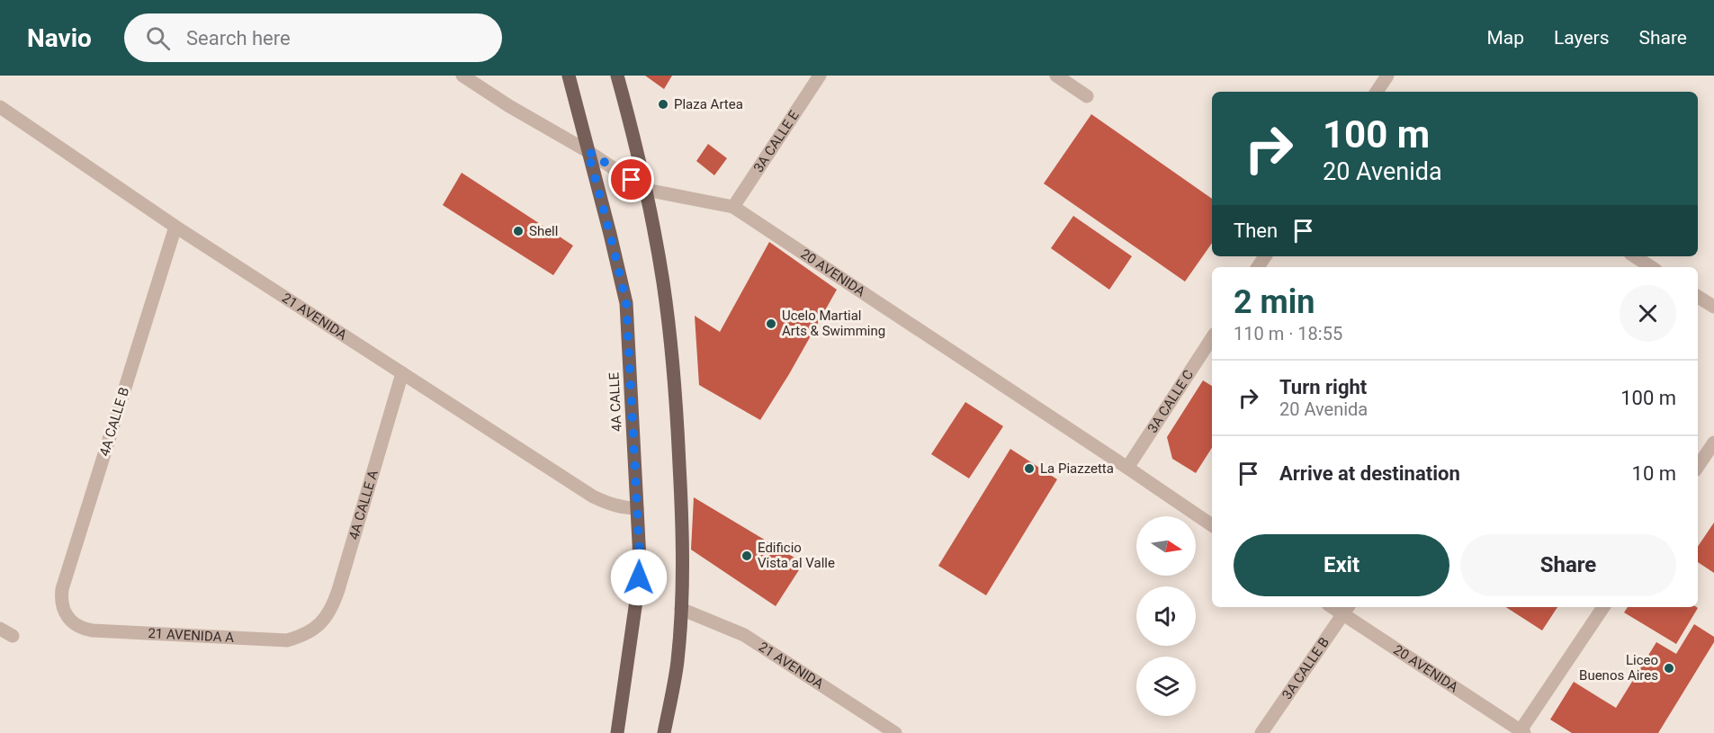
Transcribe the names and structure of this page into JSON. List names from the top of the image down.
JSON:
{
  "streets": {
    "main road": ["4A CALLE"],
    "street": [
      "3A CALLE E",
      "20 AVENIDA",
      "21 AVENIDA",
      "3A CALLE C",
      "4A CALLE B",
      "4A CALLE A",
      "21 AVENIDA A",
      "3A CALLE B"
    ]
  },
  "crossings": [
    ["3A CALLE E", "20 AVENIDA"],
    ["20 AVENIDA", "3A CALLE C"],
    ["20 AVENIDA", "4A CALLE"],
    ["20 AVENIDA", "3A CALLE B"],
    ["21 AVENIDA", "4A CALLE"],
    ["21 AVENIDA", "4A CALLE B"],
    ["21 AVENIDA", "4A CALLE A"],
    ["4A CALLE B", "21 AVENIDA A"],
    ["4A CALLE A", "21 AVENIDA A"]
  ],
  "places": [
    "Plaza Artea",
    "Shell",
    "Ucelo Martial Arts & Swimming",
    "La Piazzetta",
    "Edificio Vista al Valle",
    "Liceo Buenos Aires"
  ],
  "north": "right",
  "page": {
    "header": "Navio",
    "search": "Search here",
    "nav": ["Map", "Layers", "Share"],
    "turn": ["100 m", "20 Avenida"],
    "then": "Then",
    "heading": ["2 min", "110 m · 18:55"],
    "list": [
      {
        "name": "Turn right",
        "note": "20 Avenida",
        "value": "100 m"
      },
      {
        "name": "Arrive at destination",
        "value": "10 m"
      }
    ],
    "buttons": ["Exit", "Share"]
  }
}
